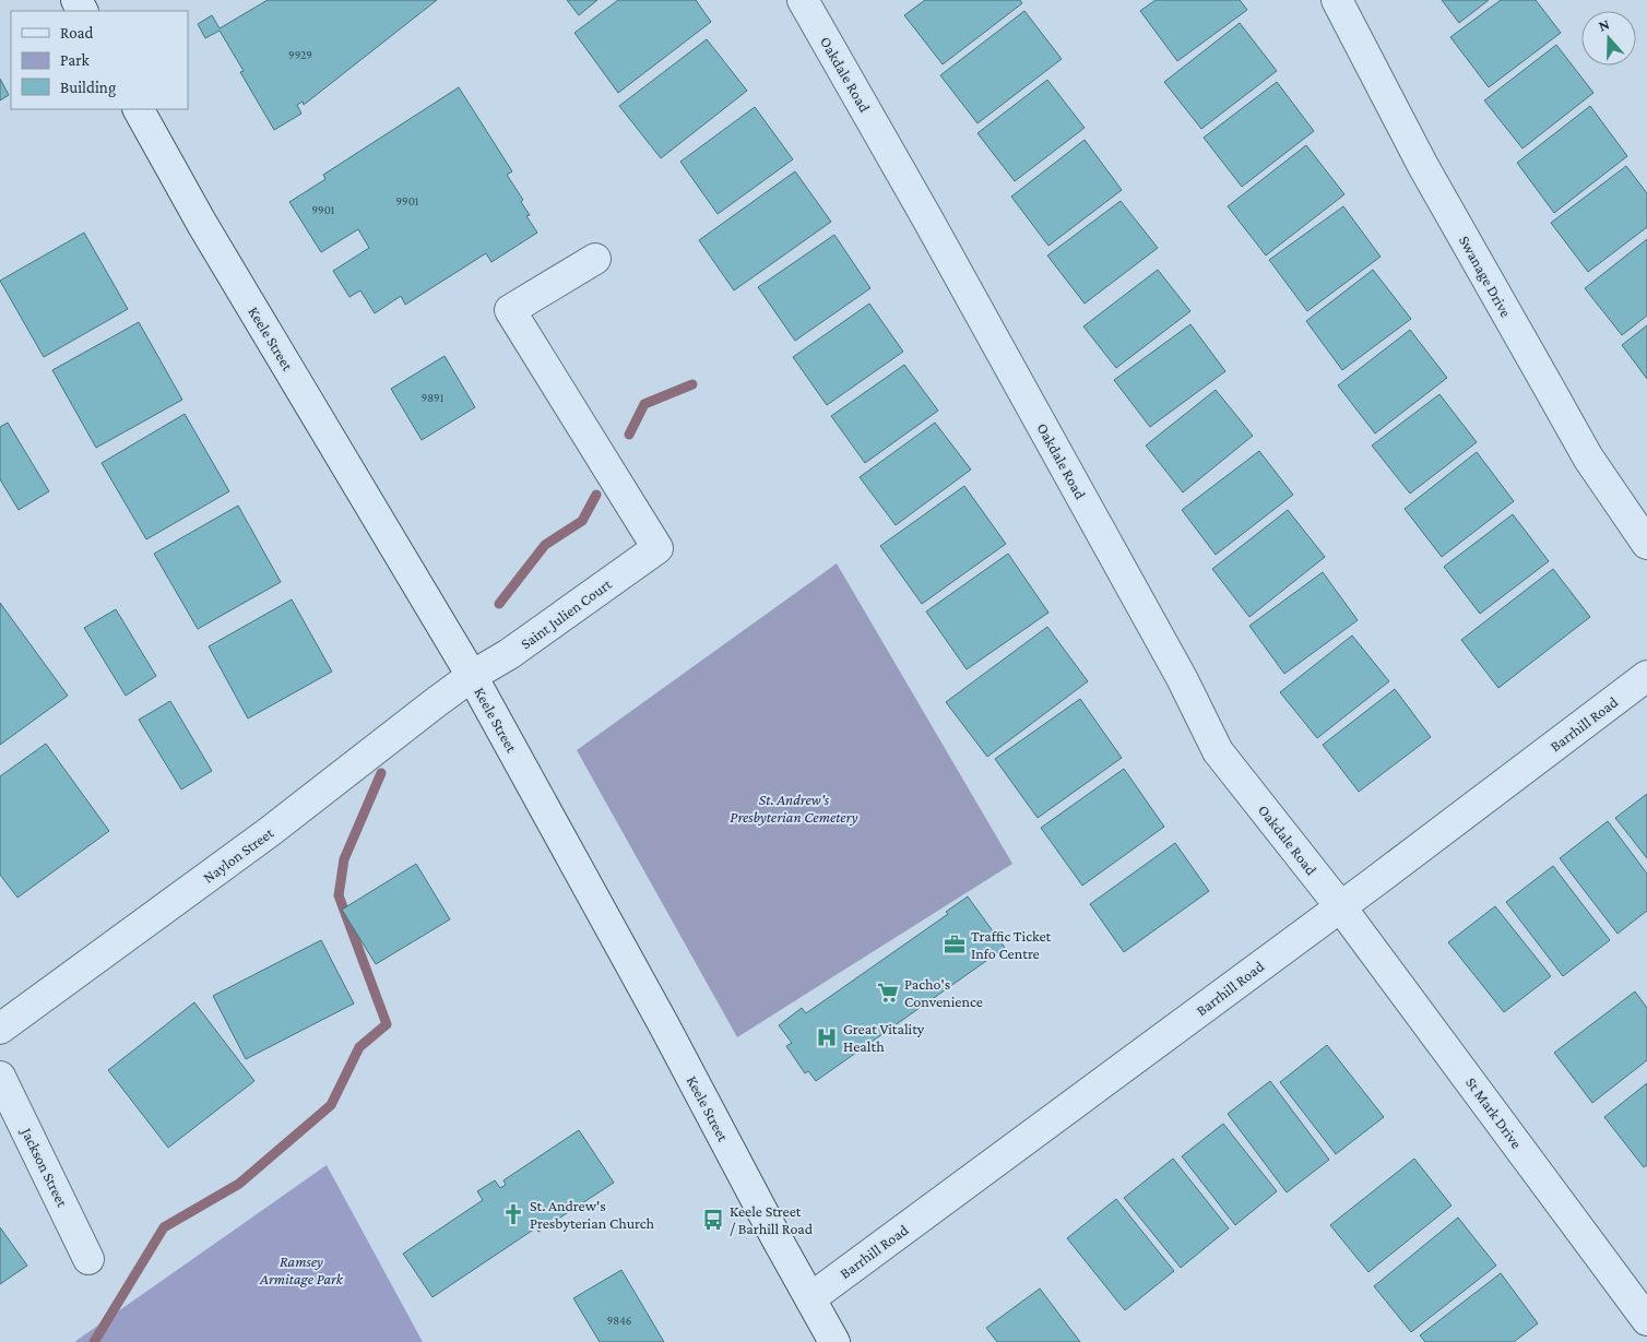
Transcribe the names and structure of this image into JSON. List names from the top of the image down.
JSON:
{
  "streets": {
    "street": [
      "Oakdale Road",
      "Swanage Drive",
      "Keele Street",
      "Saint Julien Court",
      "Barrhill Road",
      "Naylon Street",
      "St Mark Drive",
      "Jackson Street"
    ]
  },
  "crossings": [
    ["Oakdale Road", "Barrhill Road"],
    ["Oakdale Road", "St Mark Drive"],
    ["Keele Street", "Saint Julien Court"],
    ["Keele Street", "Barrhill Road"],
    ["Keele Street", "Naylon Street"],
    ["Saint Julien Court", "Naylon Street"],
    ["Barrhill Road", "St Mark Drive"]
  ],
  "parks": ["St. Andrew's Presbyterian Cemetery", "Ramsey Armitage Park"],
  "places": {
    "office": ["Traffic Ticket Info Centre"],
    "supermarket": ["Pacho's Convenience"],
    "hospital": ["Great Vitality Health"],
    "church": ["St. Andrew's Presbyterian Church"],
    "bus stop": ["Keele Street / Barhill Road"]
  },
  "house_numbers": [
    "9929",
    "9901",
    "9901",
    "9891",
    "9846"
  ],
  "legend": ["Road", "Park", "Building"],
  "north": "top"
}
